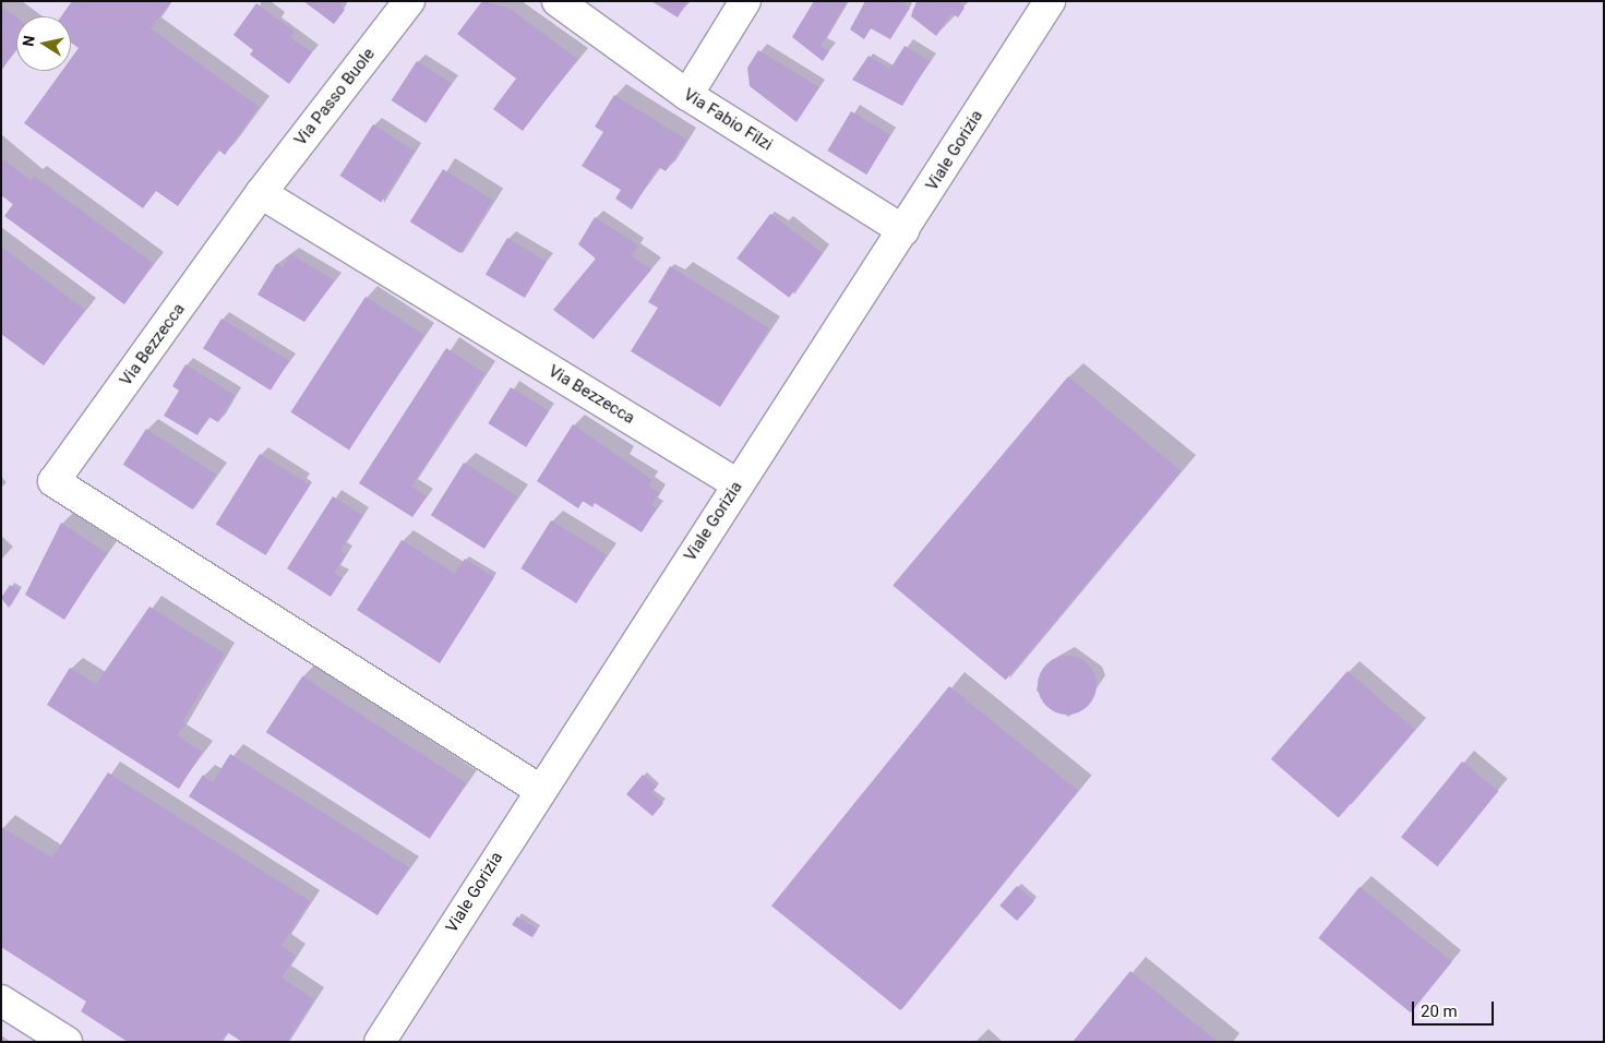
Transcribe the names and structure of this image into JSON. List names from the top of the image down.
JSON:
{
  "streets": {
    "street": [
      "Via Passo Buole",
      "Via Fabio Filzi",
      "Viale Gorizia",
      "Via Bezzecca"
    ]
  },
  "crossings": [
    ["Via Passo Buole", "Via Bezzecca"],
    ["Via Fabio Filzi", "Viale Gorizia"],
    ["Viale Gorizia", "Via Bezzecca"]
  ],
  "scale_bar": "20 m",
  "north": "left"
}
